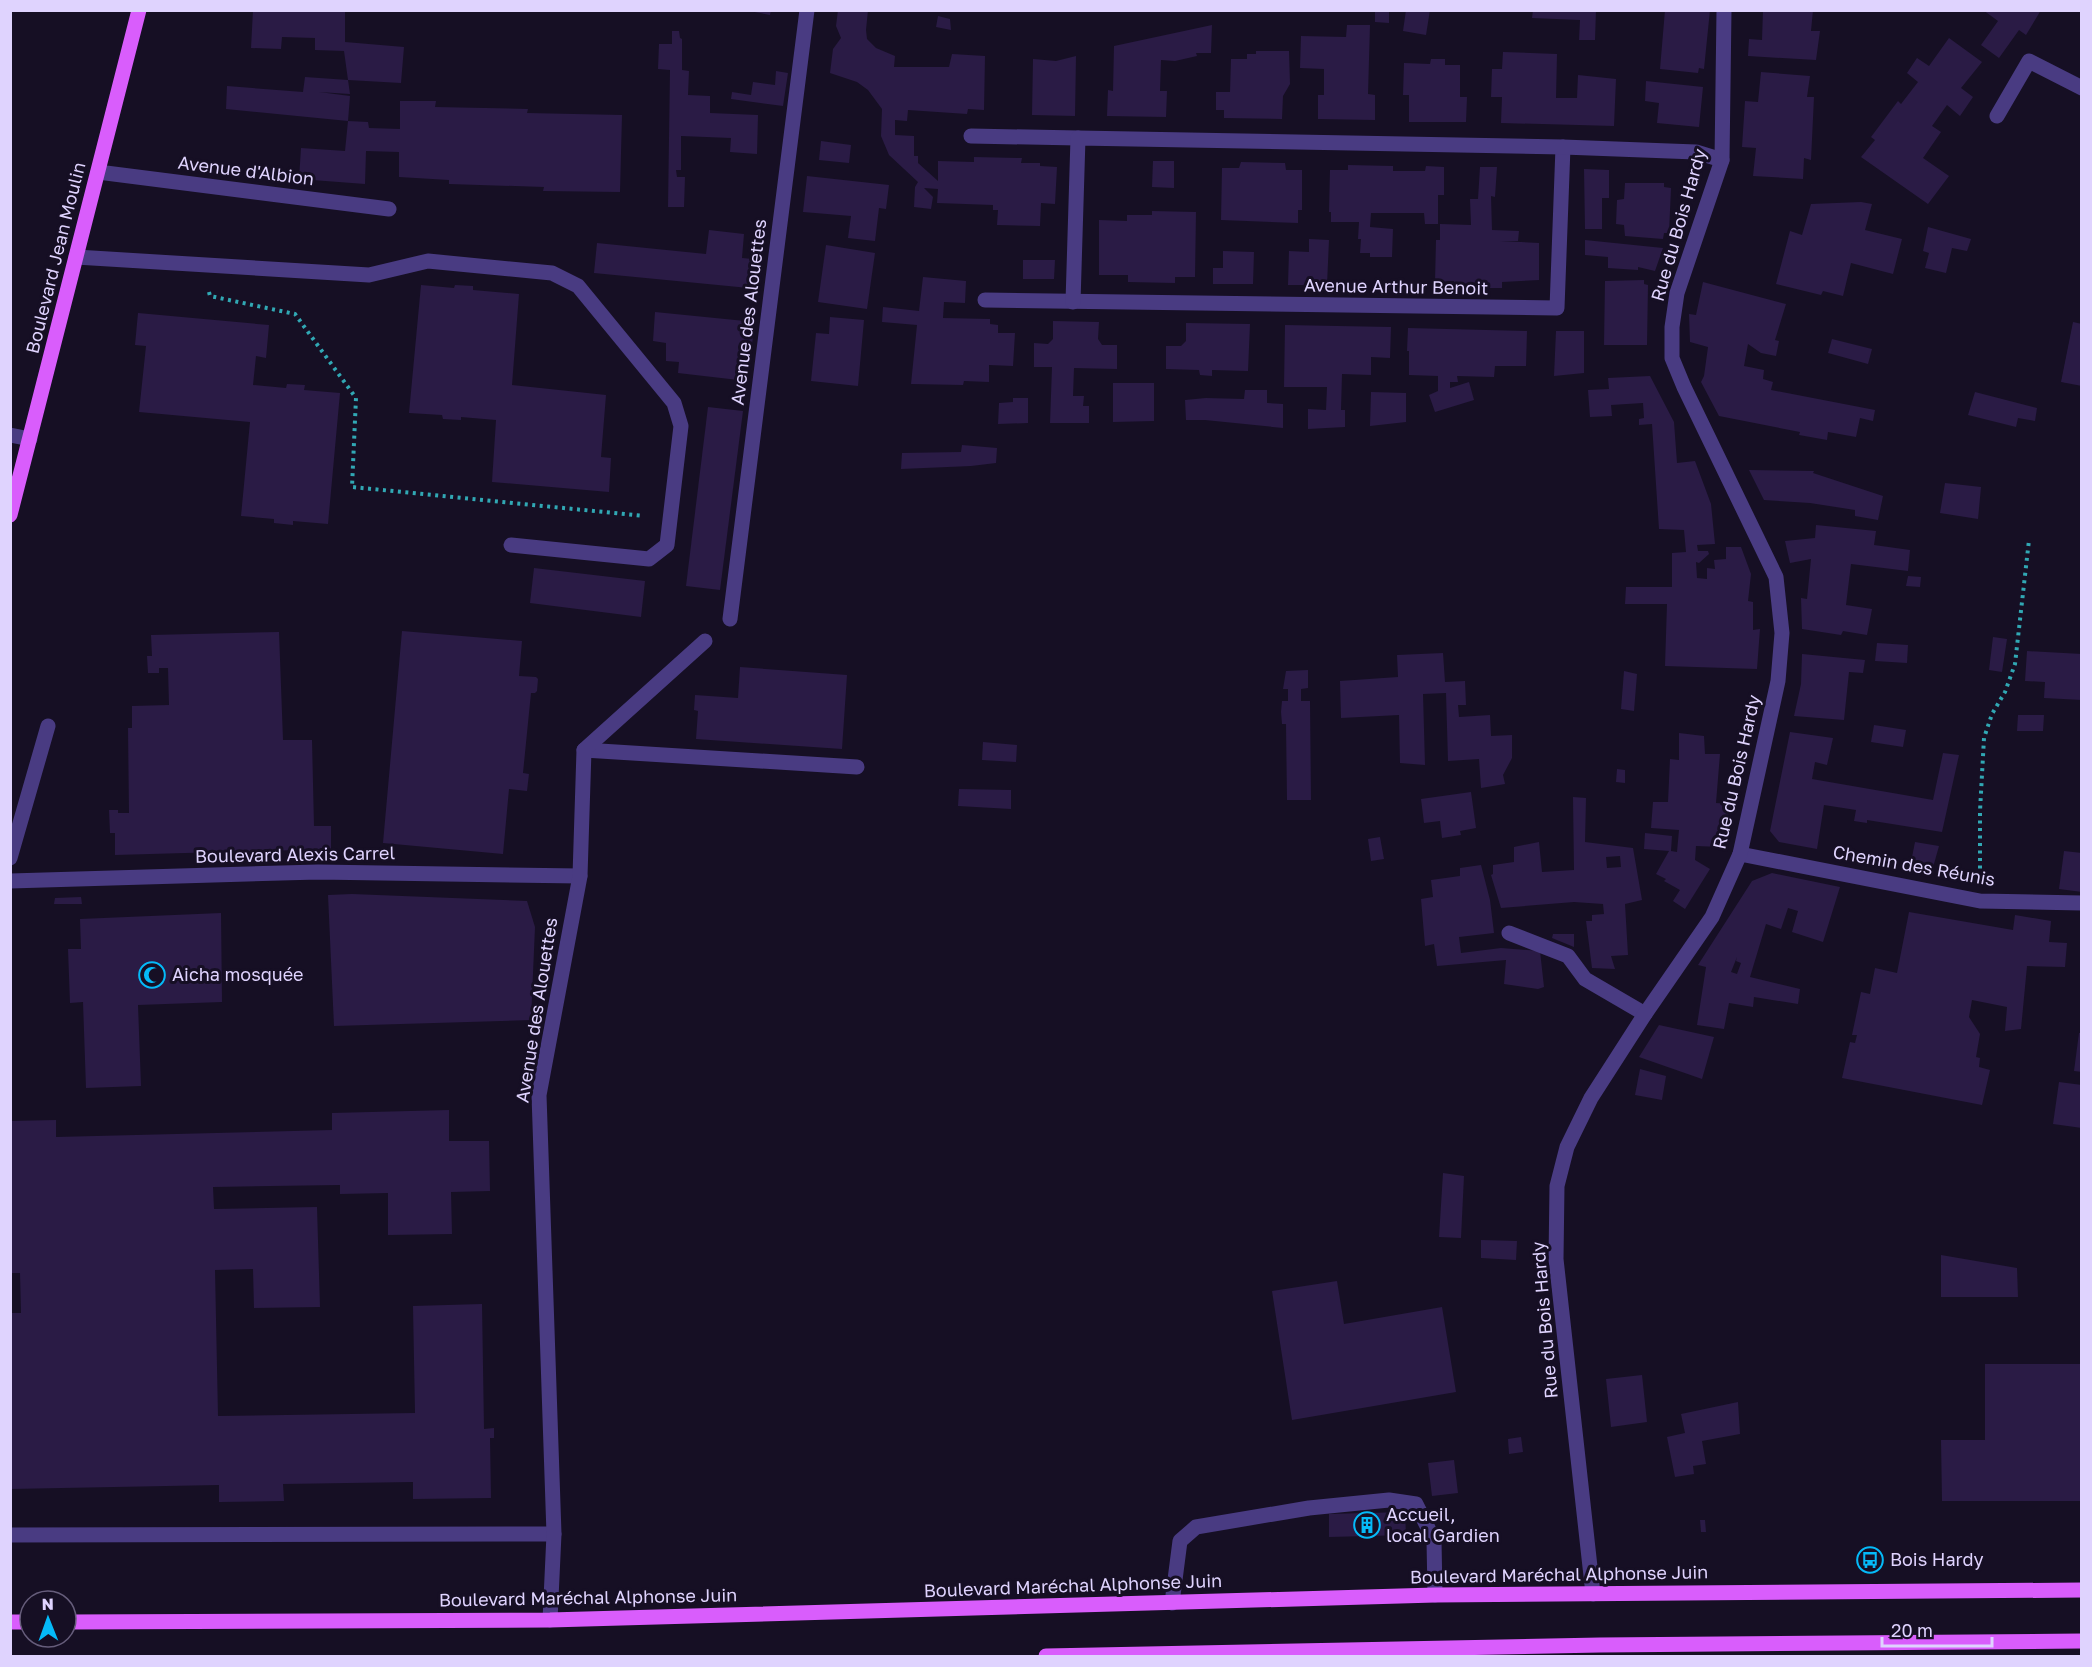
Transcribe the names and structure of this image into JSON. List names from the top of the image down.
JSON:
{
  "streets": {
    "main road": ["Boulevard Jean Moulin", "Boulevard Maréchal Alphonse Juin"],
    "street": [
      "Avenue d'Albion",
      "Rue du Bois Hardy",
      "Avenue Arthur Benoit",
      "Avenue des Alouettes",
      "Boulevard Alexis Carrel",
      "Chemin des Réunis"
    ]
  },
  "crossings": [
    ["Avenue d'Albion", "Boulevard Jean Moulin"],
    ["Rue du Bois Hardy", "Chemin des Réunis"],
    ["Rue du Bois Hardy", "Boulevard Maréchal Alphonse Juin"],
    ["Avenue des Alouettes", "Boulevard Alexis Carrel"],
    ["Avenue des Alouettes", "Boulevard Maréchal Alphonse Juin"]
  ],
  "places": {
    "mosque": ["Aicha mosquée"],
    "building": ["Accueil, local Gardien"],
    "bus stop": ["Bois Hardy"]
  },
  "scale_bar": "20 m",
  "north": "top"
}
